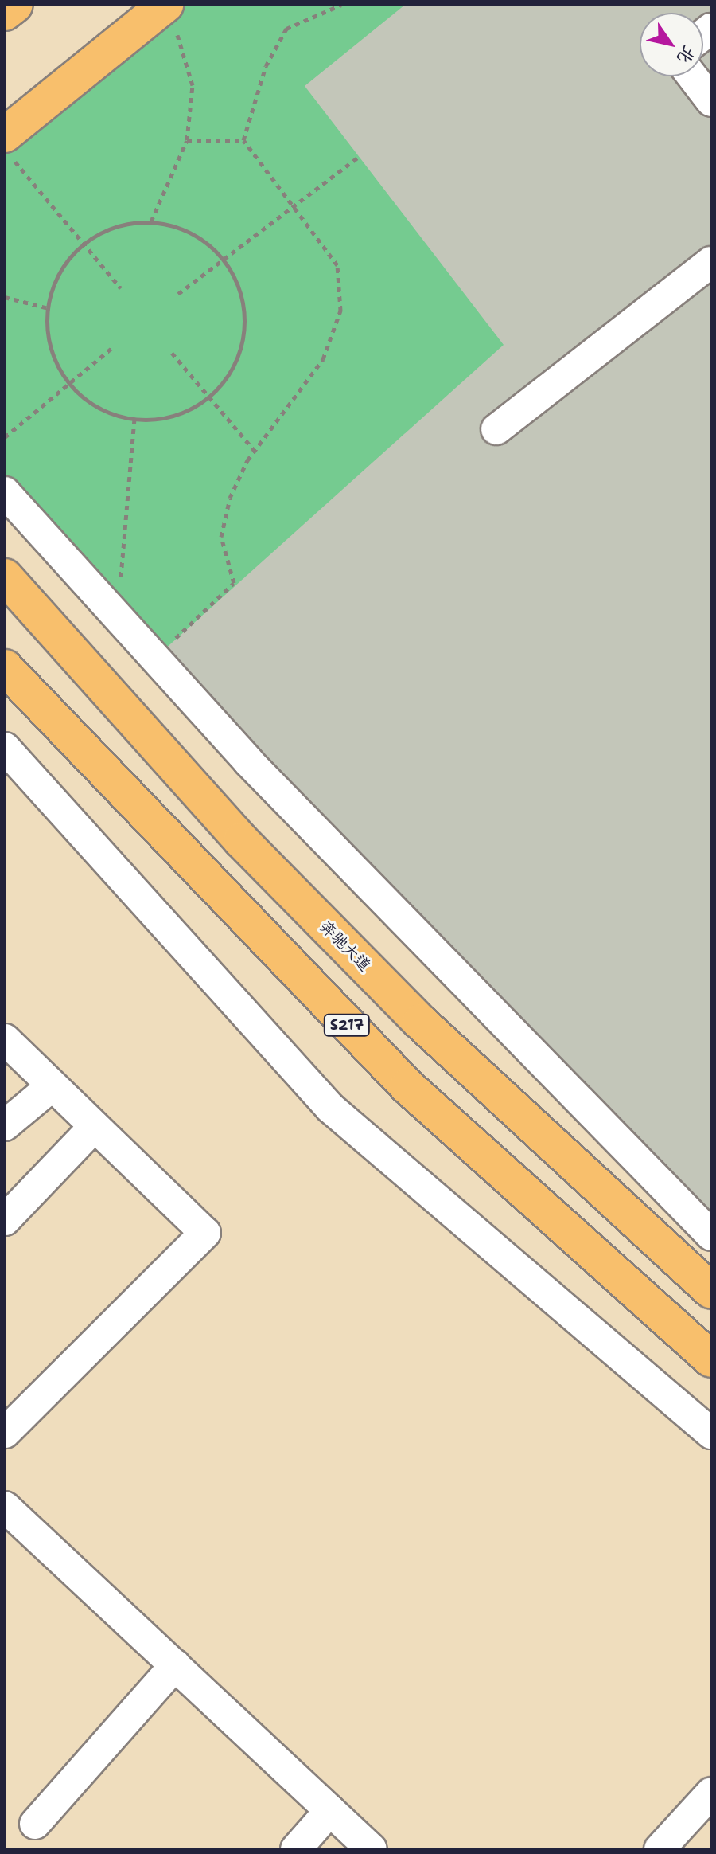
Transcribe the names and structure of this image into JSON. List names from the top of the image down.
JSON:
{
  "streets": {
    "main road": ["奔驰大道", "S217"]
  },
  "north": "bottom right"
}
